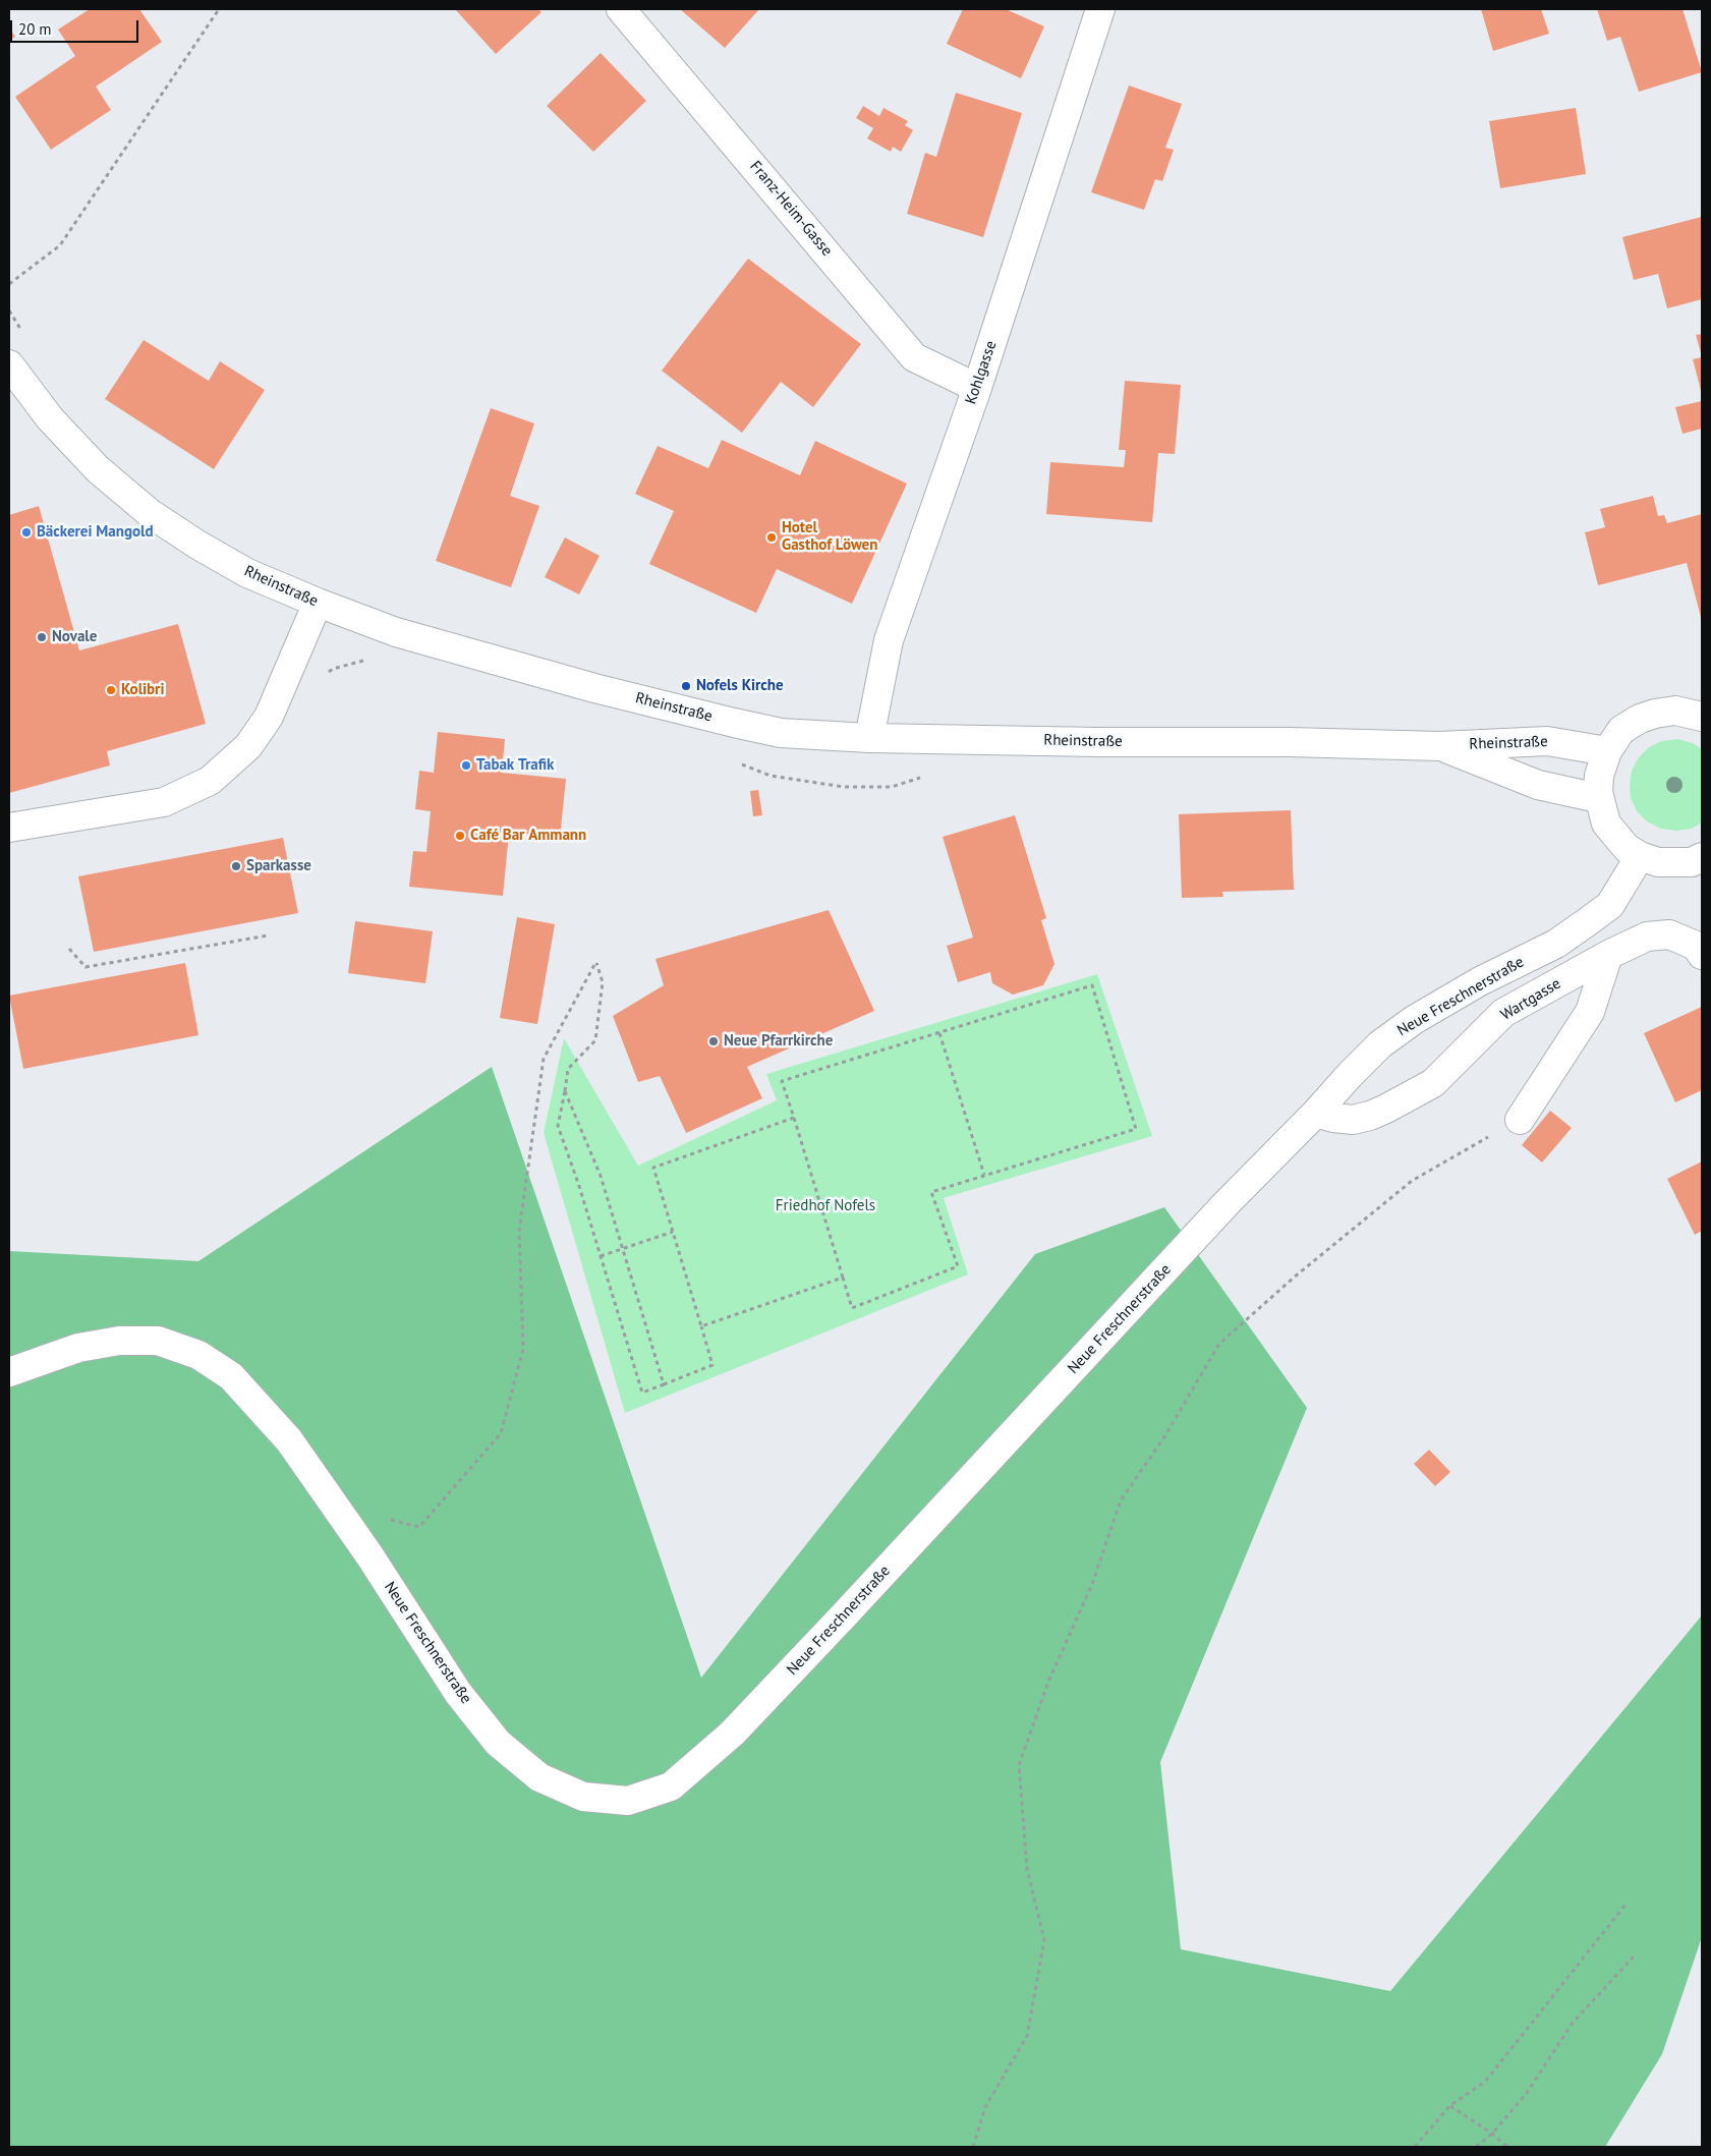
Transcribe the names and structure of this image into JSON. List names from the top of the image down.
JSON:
{
  "streets": {
    "street": [
      "Franz-Heim-Gasse",
      "Kohlgasse",
      "Rheinstraße",
      "Neue Freschnerstraße",
      "Wartgasse"
    ]
  },
  "crossings": [
    ["Franz-Heim-Gasse", "Kohlgasse"],
    ["Kohlgasse", "Rheinstraße"],
    ["Neue Freschnerstraße", "Wartgasse"]
  ],
  "parks": ["Friedhof Nofels"],
  "places": [
    "Bäckerei Mangold",
    "Hotel Gasthof Löwen",
    "Novale",
    "Nofels Kirche",
    "Kolibri",
    "Tabak Trafik",
    "Café Bar Ammann",
    "Sparkasse",
    "Neue Pfarrkirche"
  ],
  "scale_bar": "20 m"
}
